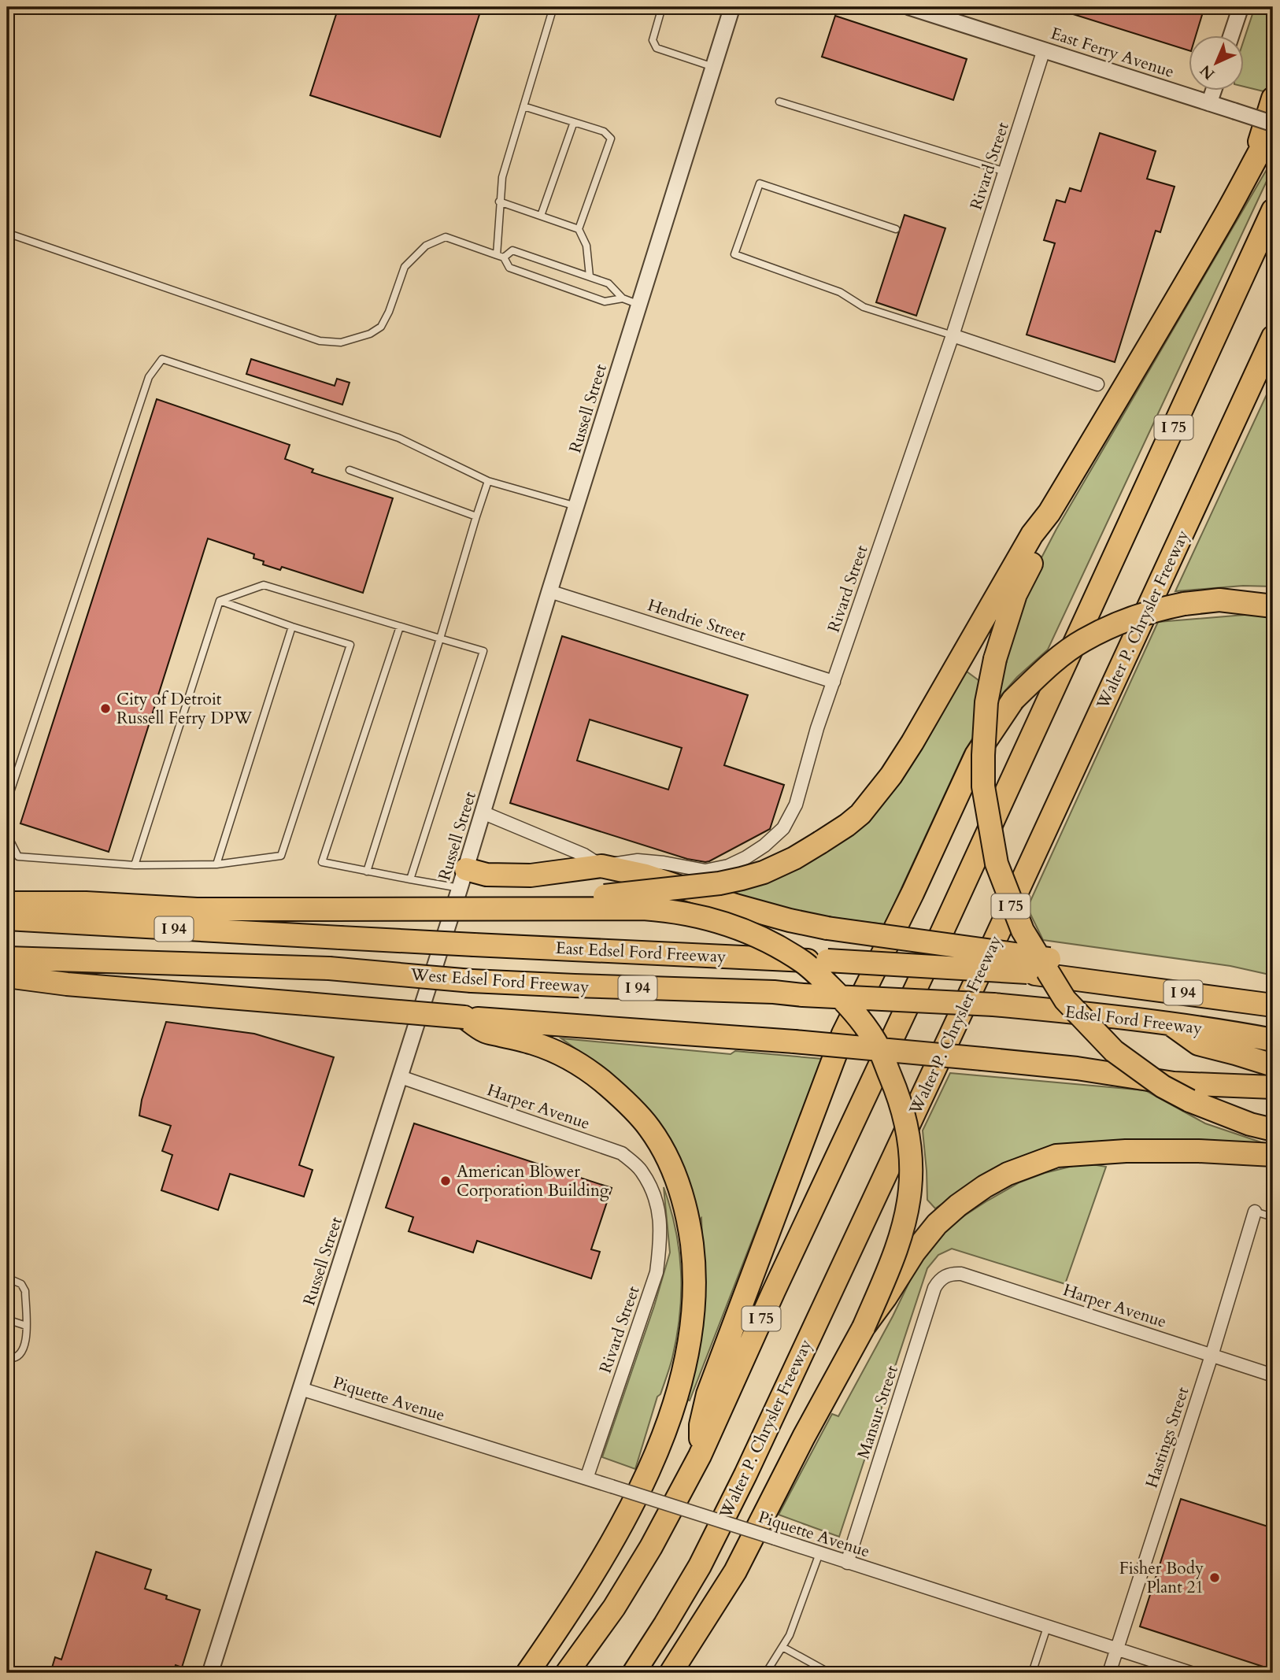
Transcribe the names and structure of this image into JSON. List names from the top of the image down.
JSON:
{
  "streets": {
    "highway": [
      "I 75",
      "Walter P. Chrysler Freeway",
      "I 94",
      "East Edsel Ford Freeway",
      "West Edsel Ford Freeway",
      "Edsel Ford Freeway"
    ],
    "street": [
      "East Ferry Avenue",
      "Rivard Street",
      "Russell Street",
      "Hendrie Street",
      "Harper Avenue",
      "Piquette Avenue",
      "Mansur Street",
      "Hastings Street"
    ]
  },
  "crossings": [
    ["East Ferry Avenue", "Rivard Street"],
    ["Rivard Street", "Hendrie Street"],
    ["Rivard Street", "Harper Avenue"],
    ["Rivard Street", "Piquette Avenue"],
    ["Russell Street", "Hendrie Street"],
    ["Russell Street", "Harper Avenue"],
    ["Russell Street", "Piquette Avenue"],
    ["West Edsel Ford Freeway", "Edsel Ford Freeway"],
    ["Harper Avenue", "Mansur Street"],
    ["Harper Avenue", "Hastings Street"],
    ["Piquette Avenue", "Mansur Street"],
    ["Piquette Avenue", "Hastings Street"]
  ],
  "places": ["City of Detroit Russell Ferry DPW", "American Blower Corporation Building", "Fisher Body Plant 21"],
  "north": "bottom left"
}
